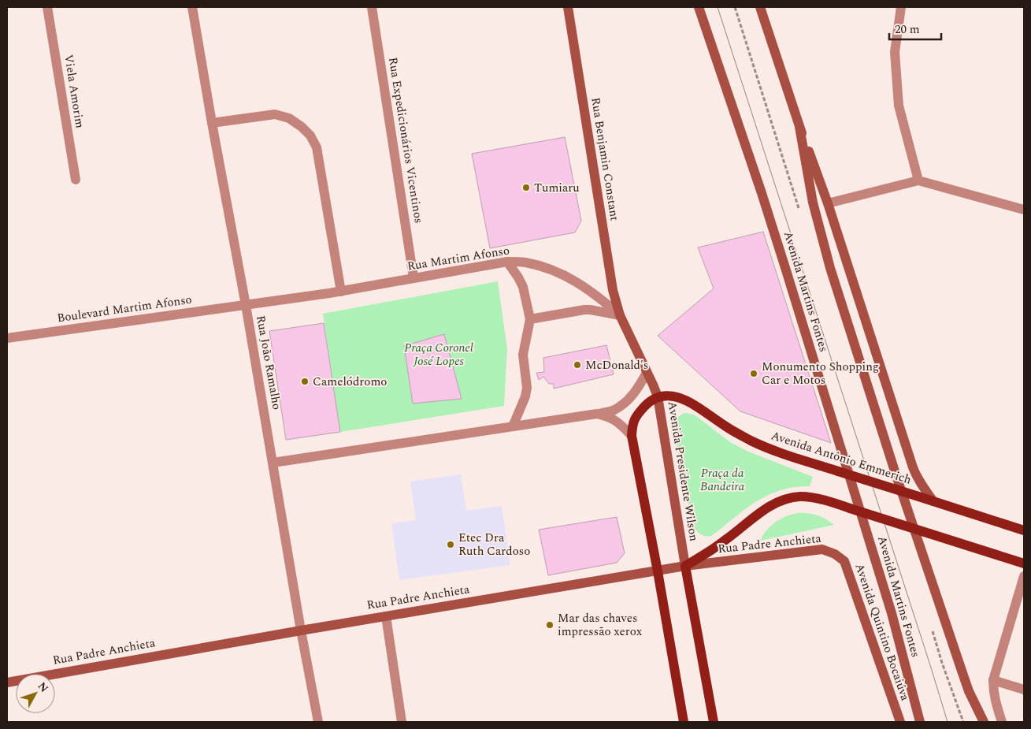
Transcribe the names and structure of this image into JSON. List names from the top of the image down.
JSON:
{
  "streets": {
    "main road": [
      "Rua Benjamin Constant",
      "Rua Martim Afonso",
      "Avenida Martins Fontes",
      "Avenida Antônio Emmerich",
      "Avenida Presidente Wilson",
      "Rua Padre Anchieta",
      "Avenida Quintino Bocaiúva"
    ],
    "street": [
      "Viela Amorim",
      "Rua Expedicionários Vicentinos",
      "Boulevard Martim Afonso",
      "Rua João Ramalho"
    ]
  },
  "crossings": [
    ["Rua Expedicionários Vicentinos", "Rua Martim Afonso"],
    ["Rua Benjamin Constant", "Rua Martim Afonso"],
    ["Rua Martim Afonso", "Boulevard Martim Afonso"],
    ["Rua Martim Afonso", "Rua João Ramalho"],
    ["Rua Martim Afonso", "Avenida Antônio Emmerich"],
    ["Rua Martim Afonso", "Avenida Presidente Wilson"],
    ["Boulevard Martim Afonso", "Rua João Ramalho"],
    ["Rua João Ramalho", "Rua Padre Anchieta"],
    ["Avenida Antônio Emmerich", "Avenida Presidente Wilson"],
    ["Avenida Presidente Wilson", "Rua Padre Anchieta"],
    ["Rua Padre Anchieta", "Avenida Quintino Bocaiúva"]
  ],
  "parks": ["Praça Coronel José Lopes", "Praça da Bandeira"],
  "places": [
    "Tumiaru",
    "McDonald's",
    "Monumento Shopping Car e Motos",
    "Camelódromo",
    "Etec Dra Ruth Cardoso",
    "Mar das chaves impressão xerox"
  ],
  "scale_bar": "20 m",
  "north": "top right"
}
